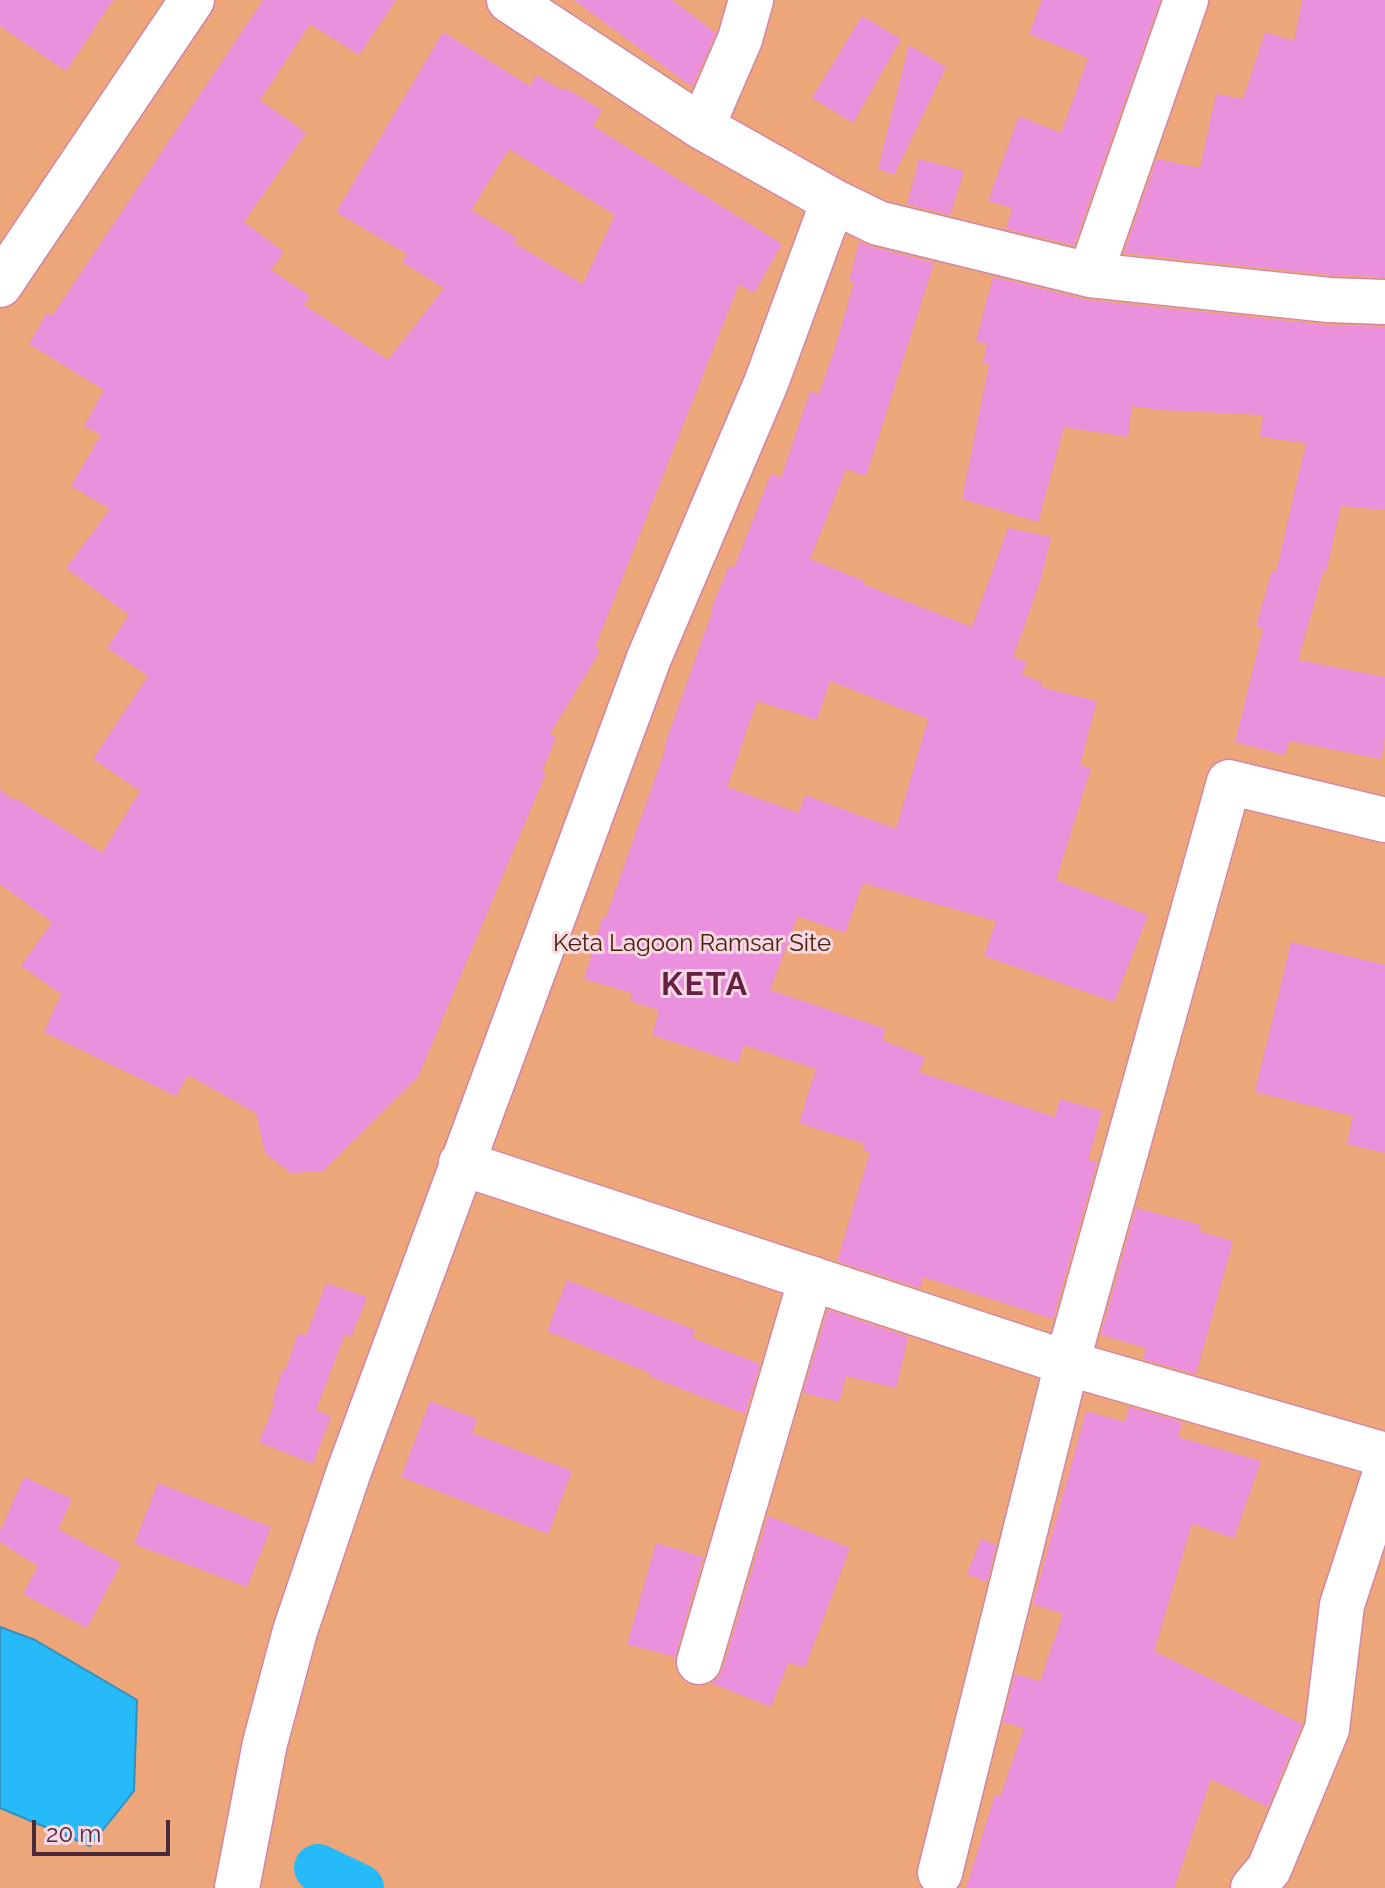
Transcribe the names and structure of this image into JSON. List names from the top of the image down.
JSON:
{
  "districts": ["KETA"],
  "parks": ["Keta Lagoon Ramsar Site"],
  "scale_bar": "20 m"
}
